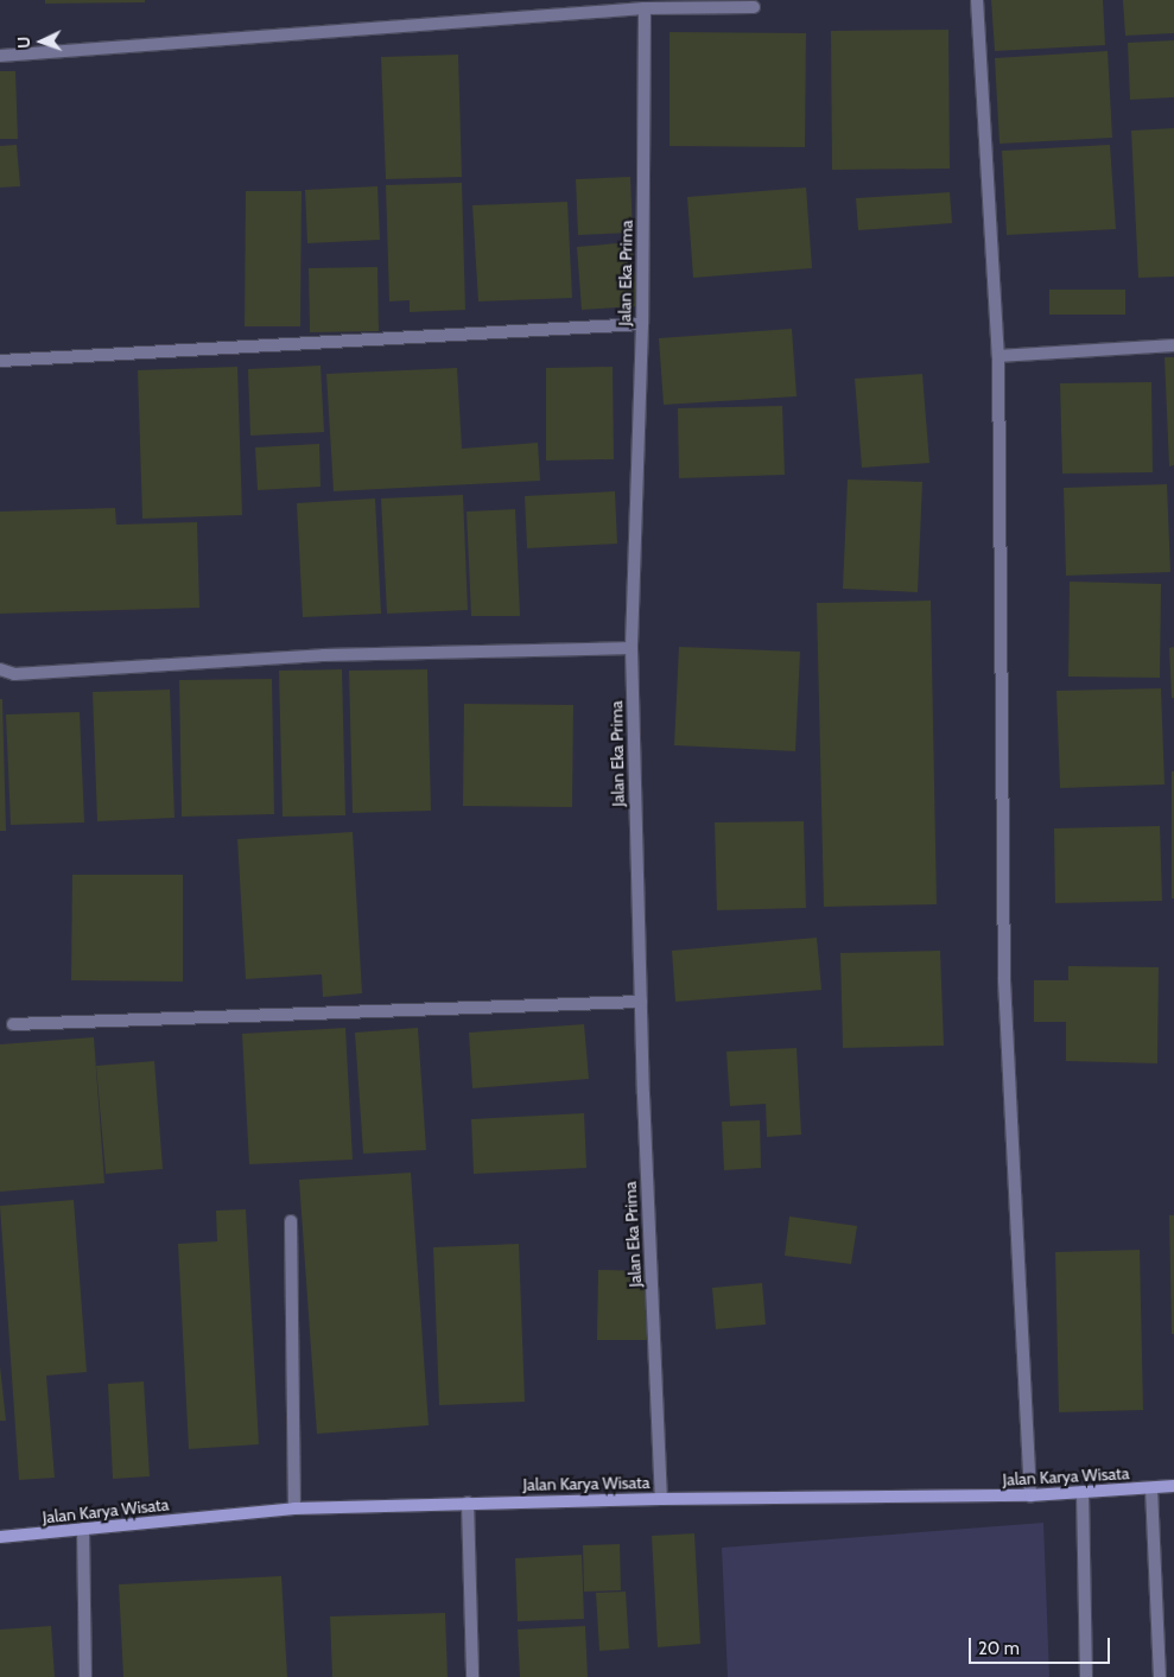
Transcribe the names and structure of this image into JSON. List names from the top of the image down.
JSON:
{
  "streets": {
    "street": ["Jalan Eka Prima", "Jalan Karya Wisata"]
  },
  "crossings": [
    ["Jalan Eka Prima", "Jalan Karya Wisata"]
  ],
  "scale_bar": "20 m",
  "north": "left"
}
